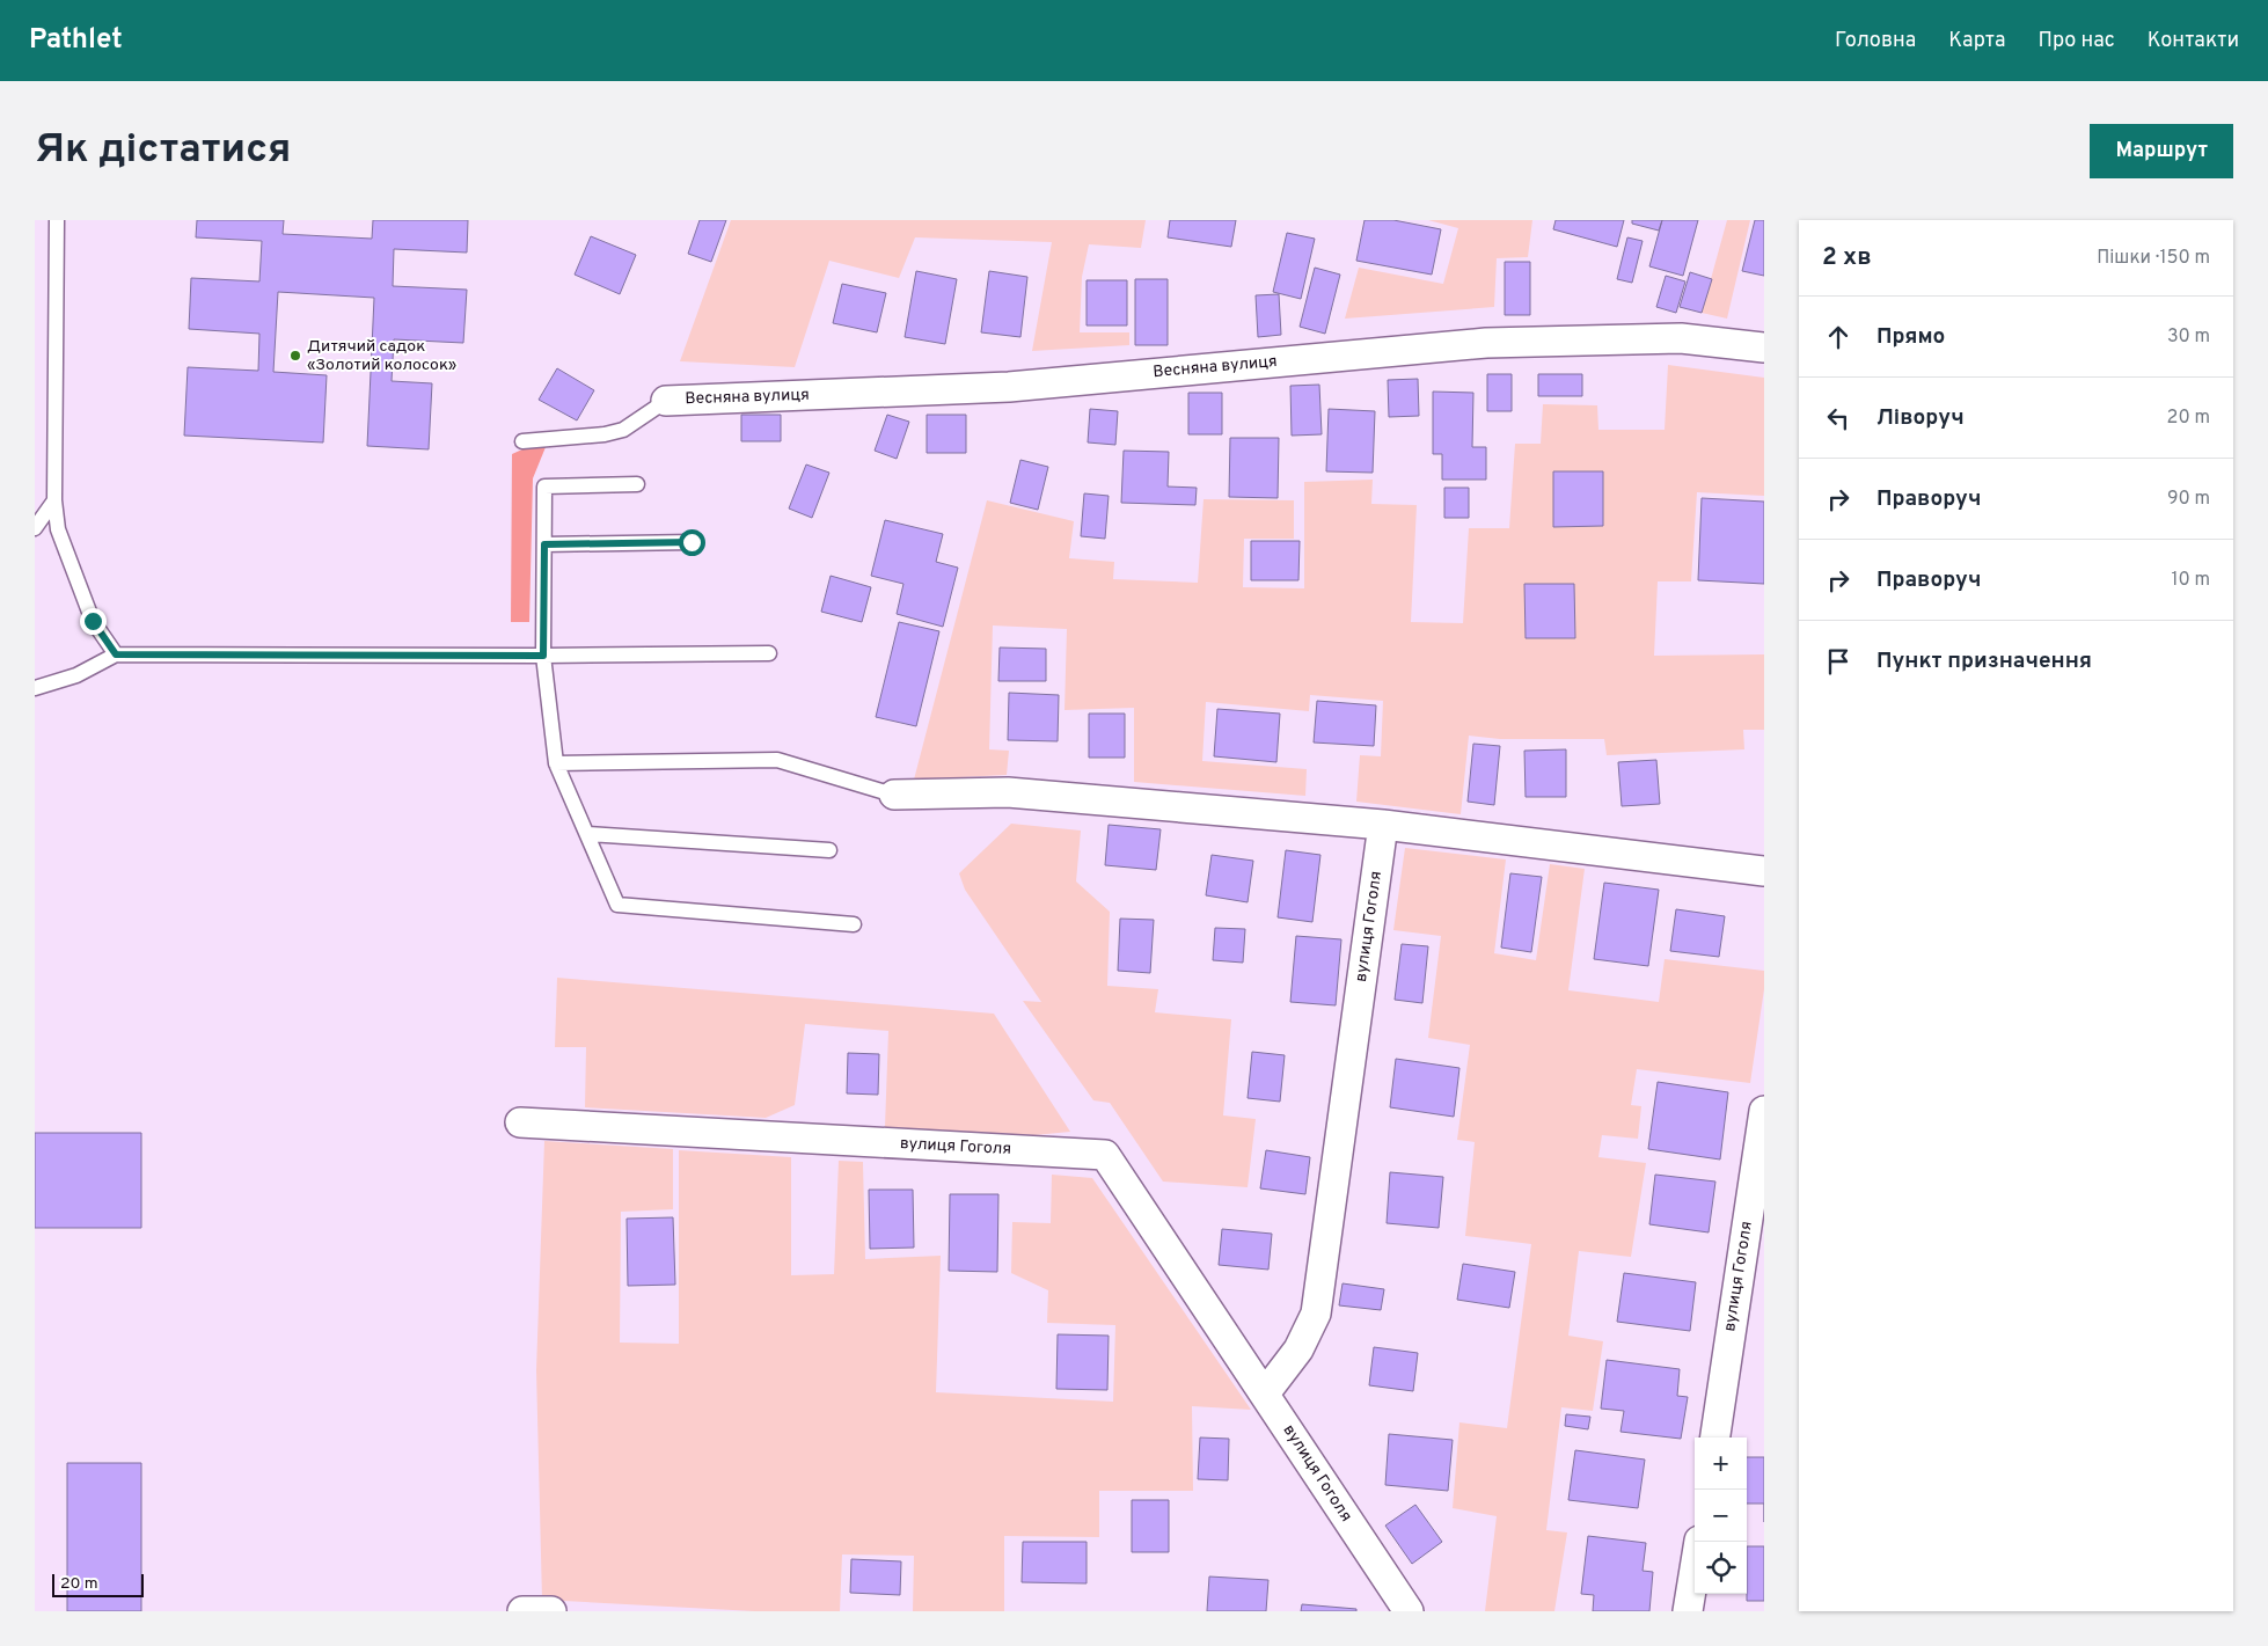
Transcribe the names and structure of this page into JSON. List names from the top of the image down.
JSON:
{
  "streets": {
    "street": ["Весняна вулиця", "вулиця Гоголя"]
  },
  "places": ["Дитячий садок «Золотий колосок»"],
  "scale_bar": "20 m",
  "page": {
    "header": "Pathlet",
    "nav": [
      "Головна",
      "Карта",
      "Про нас",
      "Контакти"
    ],
    "buttons": "Маршрут",
    "title": "Як дістатися",
    "heading": ["2 хв", "Пішки · 150 m"],
    "list": [
      ["Прямо", "30 m"],
      ["Ліворуч", "20 m"],
      ["Праворуч", "90 m"],
      ["Праворуч", "10 m"],
      "Пункт призначення"
    ],
    "map_buttons": ["+", "−"],
    "scale": "20 m"
  }
}
